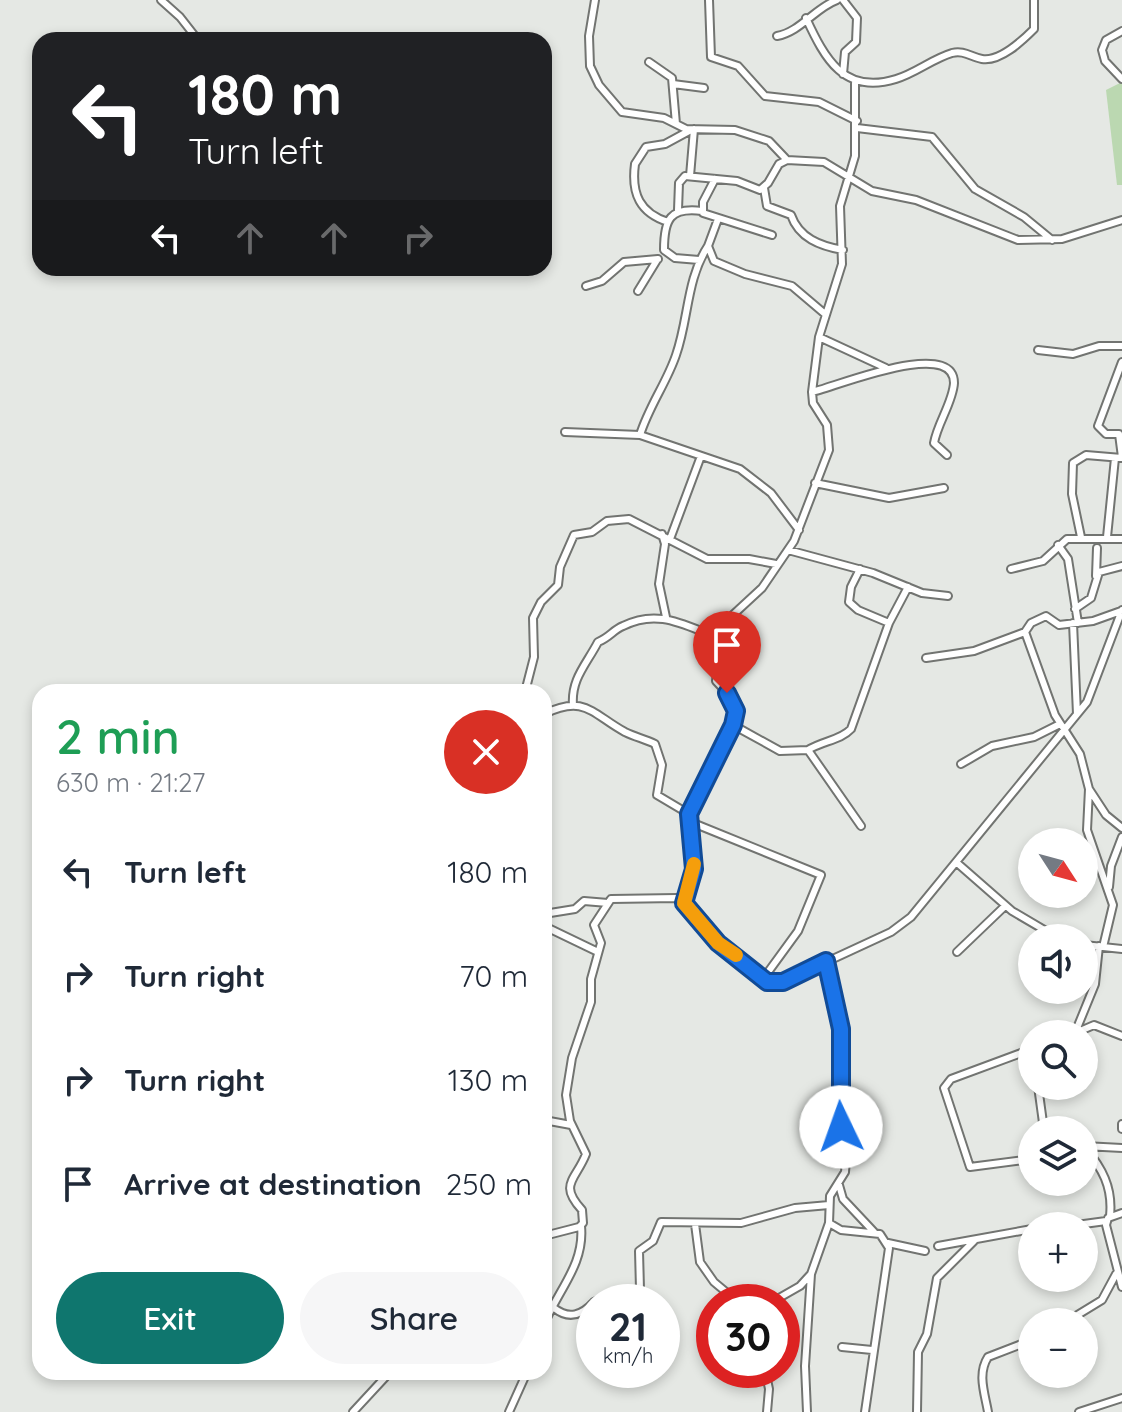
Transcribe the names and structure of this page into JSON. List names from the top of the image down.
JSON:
{
  "north": "bottom right",
  "page": {
    "turn": ["180 m", "Turn left"],
    "heading": ["2 min", "630 m · 21:27"],
    "list": [
      {
        "name": "Turn left",
        "value": "180 m"
      },
      {
        "name": "Turn right",
        "value": "70 m"
      },
      {
        "name": "Turn right",
        "value": "130 m"
      },
      {
        "name": "Arrive at destination",
        "value": "250 m"
      }
    ],
    "map_buttons": ["+", "−"],
    "buttons": ["Exit", "Share"],
    "speed": "21 km/h",
    "limit": "30"
  }
}
